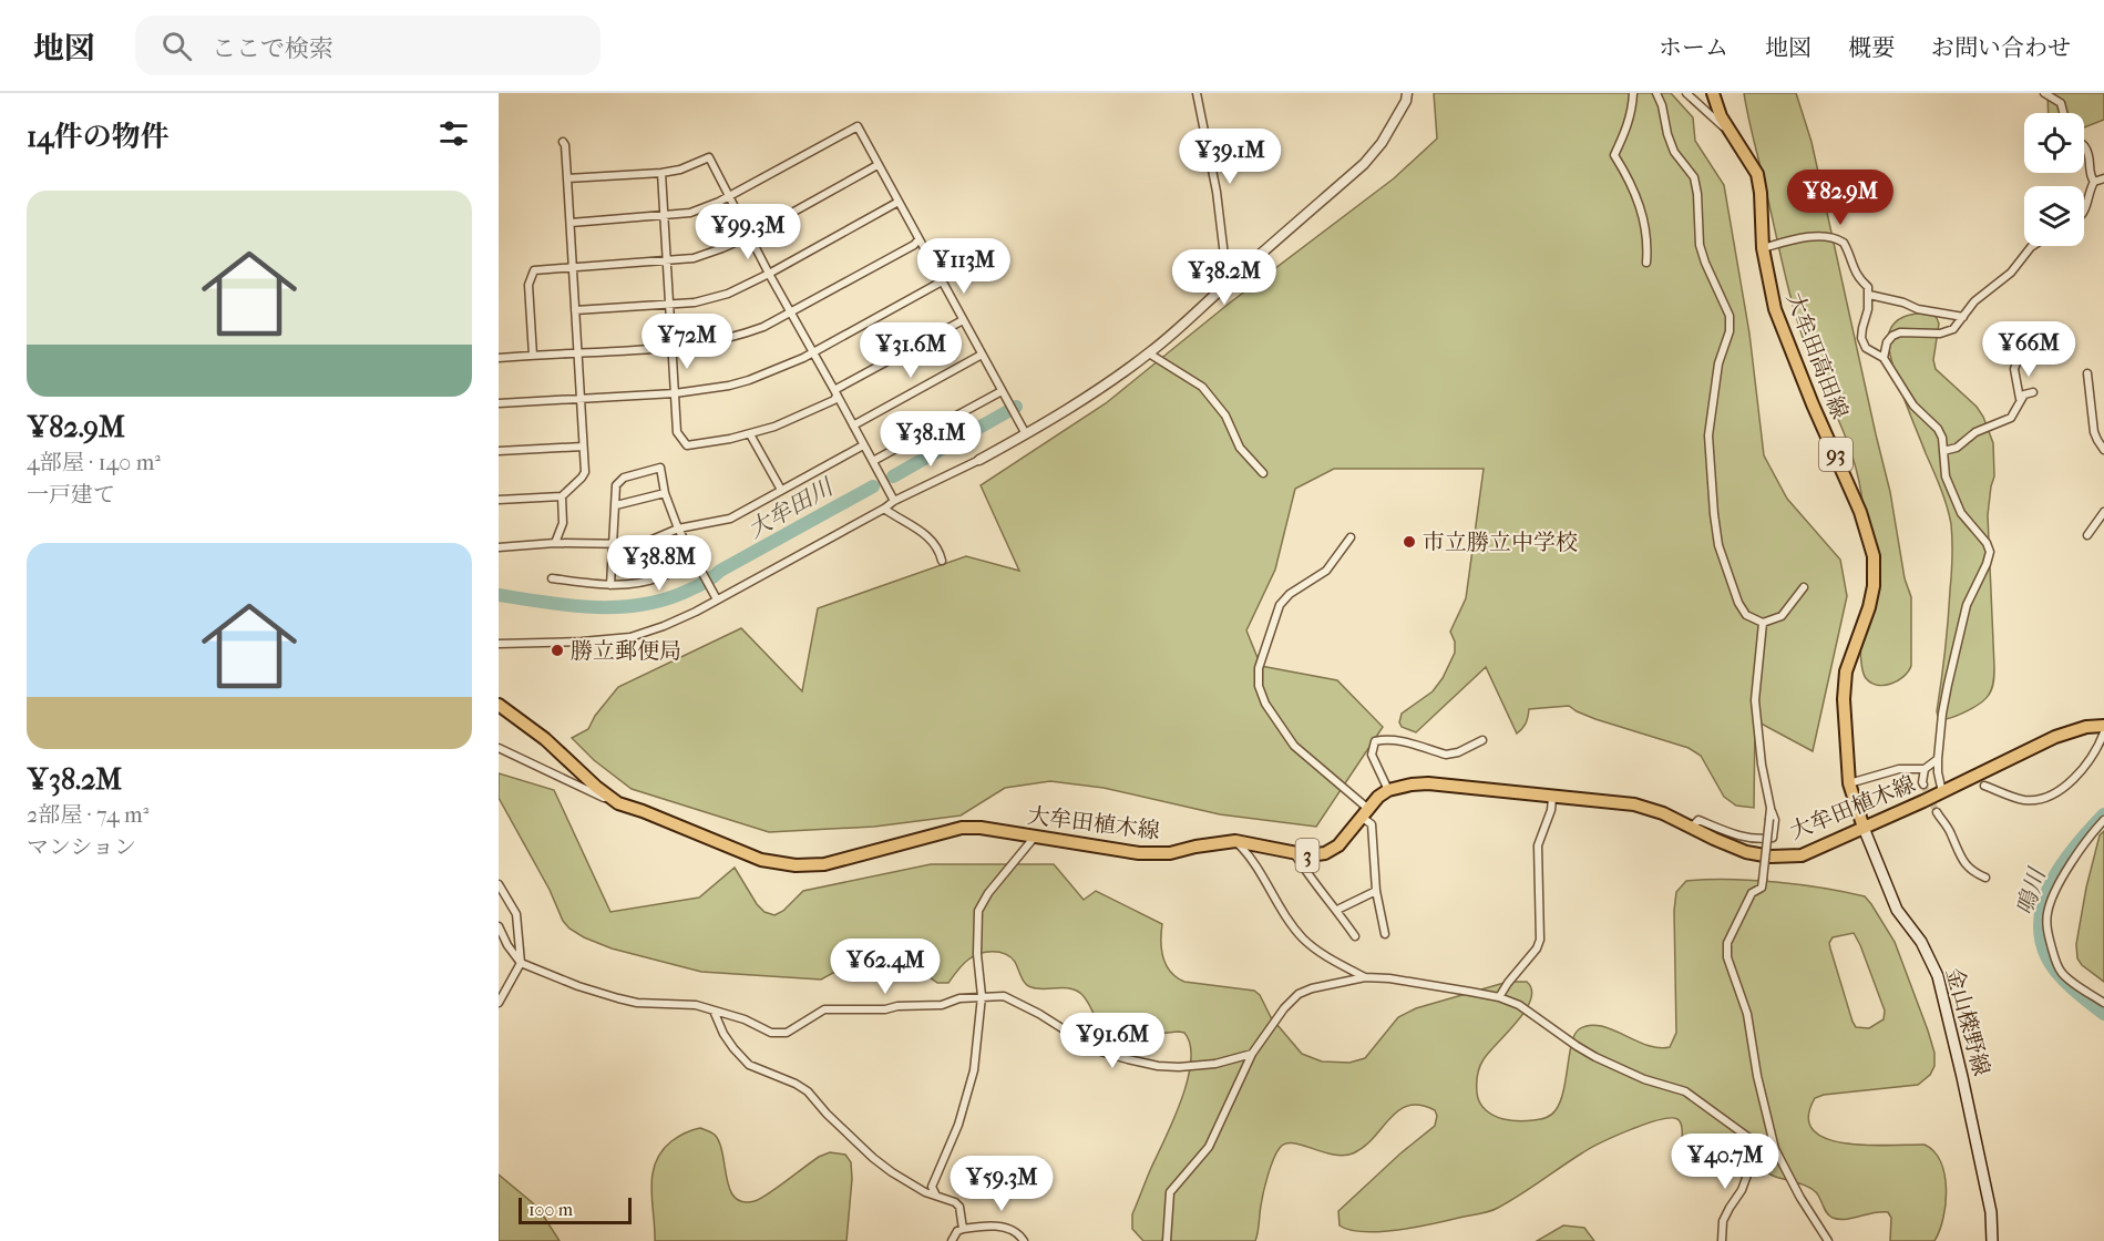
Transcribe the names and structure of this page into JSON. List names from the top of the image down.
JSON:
{
  "streets": {
    "main road": [
      "大牟田高田線",
      "93",
      "大牟田植木線",
      "3",
      "金山檪野線"
    ]
  },
  "crossings": [
    ["大牟田高田線", "大牟田植木線"],
    ["大牟田高田線", "金山檪野線"],
    ["大牟田植木線", "金山檪野線"]
  ],
  "water": ["大牟田川", "鳴川"],
  "places": ["市立勝立中学校", "勝立郵便局"],
  "scale_bar": "100 m",
  "page": {
    "header": "地図",
    "search": "ここで検索",
    "nav": [
      "ホーム",
      "地図",
      "概要",
      "お問い合わせ"
    ],
    "heading": "14件の物件",
    "price": [
      "¥39.1M",
      "¥82.9M",
      "¥99.3M",
      "¥113M",
      "¥38.2M",
      "¥72M",
      "¥66M",
      "¥31.6M",
      "¥38.1M",
      "¥38.8M",
      "¥62.4M",
      "¥91.6M",
      "¥40.7M",
      "¥59.3M"
    ],
    "list": [
      {
        "name": "¥82.9M",
        "note": "4部屋 · 140 m² · 一戸建て"
      },
      {
        "name": "¥38.2M",
        "note": "2部屋 · 74 m² · マンション"
      }
    ],
    "scale": "100 m"
  }
}
